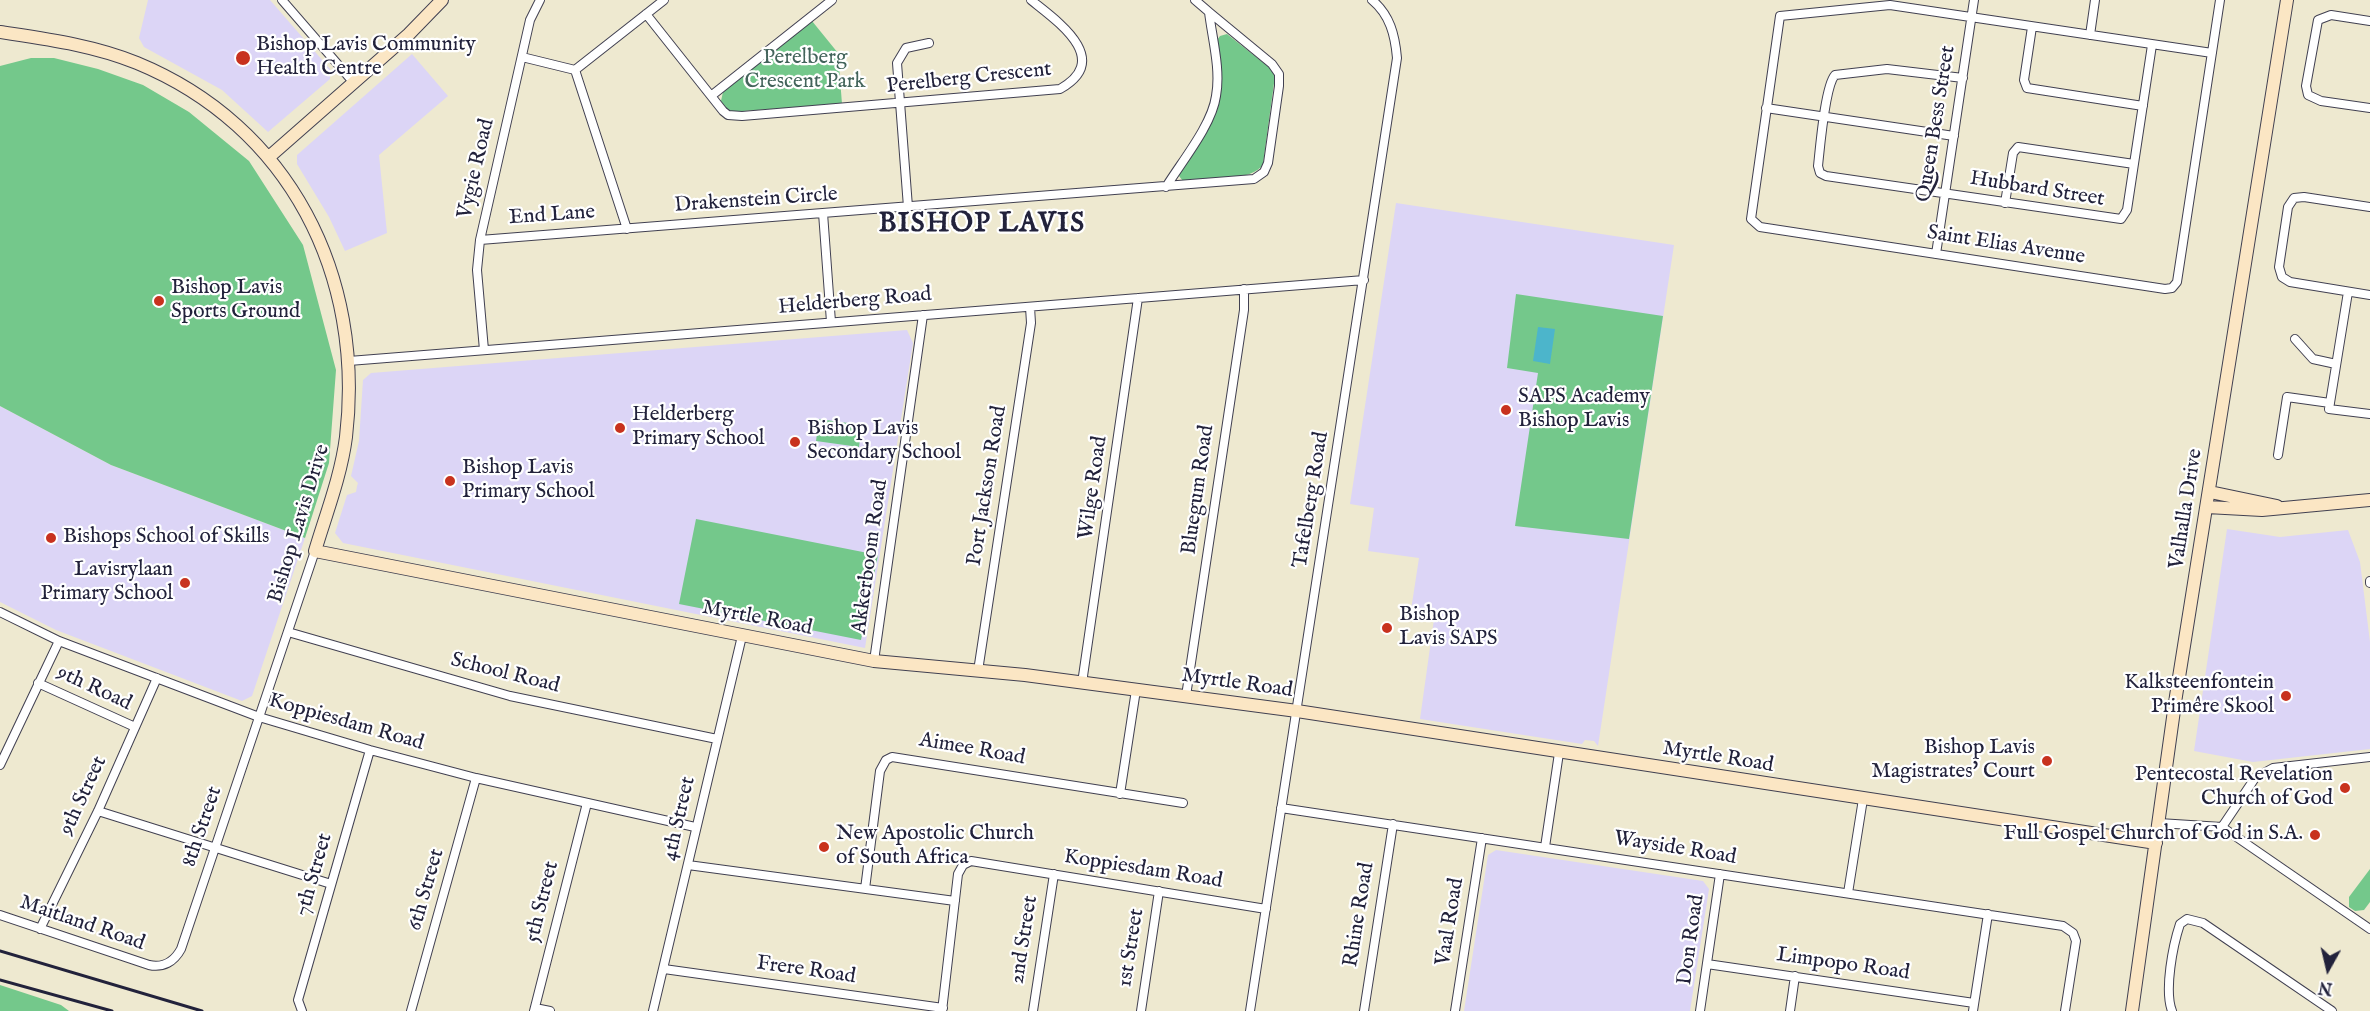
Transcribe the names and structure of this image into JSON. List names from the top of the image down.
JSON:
{
  "streets": {
    "street": [
      "Perelberg Crescent",
      "Queen Bess Street",
      "Vygie Road",
      "Hubbard Street",
      "Drakenstein Circle",
      "End Lane",
      "Saint Elias Avenue",
      "Helderberg Road",
      "Port Jackson Road",
      "Wilge Road",
      "Bluegum Road",
      "Tafelberg Road",
      "Valhalla Drive",
      "Bishop Lavis Drive",
      "Akkerboom Road",
      "Myrtle Road",
      "School Road",
      "9th Road",
      "Koppiesdam Road",
      "Aimee Road",
      "9th Street",
      "4th Street",
      "8th Street",
      "Wayside Road",
      "7th Street",
      "6th Street",
      "5th Street",
      "Rhine Road",
      "Vaal Road",
      "Maitland Road",
      "2nd Street",
      "Don Road",
      "1st Street",
      "Limpopo Road",
      "Frere Road"
    ]
  },
  "crossings": [
    ["Queen Bess Street", "Hubbard Street"],
    ["Queen Bess Street", "Saint Elias Avenue"],
    ["Vygie Road", "End Lane"],
    ["Vygie Road", "Helderberg Road"],
    ["Drakenstein Circle", "End Lane"],
    ["Helderberg Road", "Port Jackson Road"],
    ["Helderberg Road", "Wilge Road"],
    ["Helderberg Road", "Bluegum Road"],
    ["Helderberg Road", "Tafelberg Road"],
    ["Helderberg Road", "Bishop Lavis Drive"],
    ["Helderberg Road", "Akkerboom Road"],
    ["Port Jackson Road", "Myrtle Road"],
    ["Wilge Road", "Myrtle Road"],
    ["Bluegum Road", "Myrtle Road"],
    ["Tafelberg Road", "Myrtle Road"],
    ["Tafelberg Road", "Koppiesdam Road"],
    ["Tafelberg Road", "Wayside Road"],
    ["Valhalla Drive", "Myrtle Road"],
    ["Bishop Lavis Drive", "Myrtle Road"],
    ["Bishop Lavis Drive", "School Road"],
    ["Bishop Lavis Drive", "Koppiesdam Road"],
    ["Bishop Lavis Drive", "8th Street"],
    ["Akkerboom Road", "Myrtle Road"],
    ["Myrtle Road", "4th Street"],
    ["School Road", "4th Street"],
    ["9th Road", "9th Street"],
    ["Koppiesdam Road", "9th Street"],
    ["Koppiesdam Road", "4th Street"],
    ["Koppiesdam Road", "8th Street"],
    ["Koppiesdam Road", "7th Street"],
    ["Koppiesdam Road", "6th Street"],
    ["Koppiesdam Road", "5th Street"],
    ["Koppiesdam Road", "2nd Street"],
    ["Koppiesdam Road", "1st Street"],
    ["Koppiesdam Road", "Frere Road"],
    ["9th Street", "Maitland Road"],
    ["4th Street", "Frere Road"],
    ["8th Street", "Maitland Road"],
    ["Wayside Road", "Rhine Road"],
    ["Wayside Road", "Vaal Road"],
    ["Wayside Road", "Don Road"],
    ["Don Road", "Limpopo Road"]
  ],
  "districts": ["BISHOP LAVIS"],
  "parks": ["Perelberg Crescent Park"],
  "places": [
    "Bishop Lavis Community Health Centre",
    "Bishop Lavis Sports Ground",
    "SAPS Academy Bishop Lavis",
    "Helderberg Primary School",
    "Bishop Lavis Secondary School",
    "Bishop Lavis Primary School",
    "Bishops School of Skills",
    "Lavisrylaan Primary School",
    "Bishop Lavis SAPS",
    "Kalksteenfontein Primêre Skool",
    "Bishop Lavis Magistrates' Court",
    "Pentecostal Revelation Church of God",
    "Full Gospel Church of God in S.A.",
    "New Apostolic Church of South Africa"
  ],
  "north": "bottom"
}
